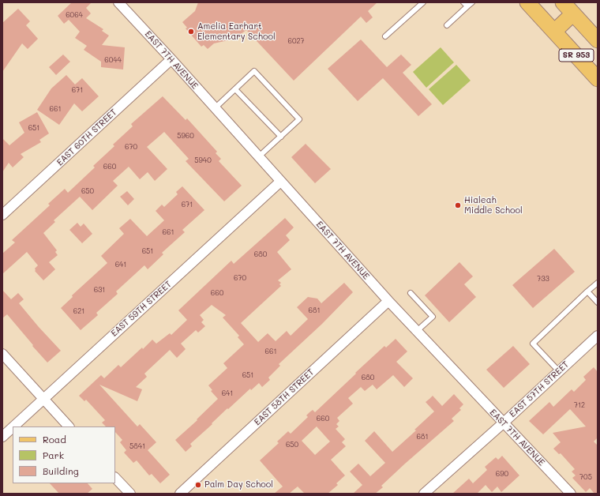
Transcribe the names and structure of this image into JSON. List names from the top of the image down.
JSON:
{
  "streets": {
    "main road": ["SR 953"],
    "street": [
      "EAST 7TH AVENUE",
      "EAST 60TH STREET",
      "EAST 59TH STREET",
      "EAST 57TH STREET",
      "EAST 58TH STREET"
    ]
  },
  "crossings": [
    ["EAST 7TH AVENUE", "EAST 60TH STREET"],
    ["EAST 7TH AVENUE", "EAST 59TH STREET"],
    ["EAST 7TH AVENUE", "EAST 57TH STREET"],
    ["EAST 7TH AVENUE", "EAST 58TH STREET"]
  ],
  "places": ["Amelia Earhart Elementary School", "Hialeah Middle School", "Palm Day School"],
  "house_numbers": [
    "6064",
    "6027",
    "6044",
    "671",
    "661",
    "651",
    "5960",
    "670",
    "5940",
    "660",
    "650",
    "671",
    "661",
    "651",
    "680",
    "641",
    "670",
    "733",
    "631",
    "660",
    "681",
    "621",
    "661",
    "651",
    "680",
    "641",
    "712",
    "660",
    "681",
    "650",
    "5841",
    "690",
    "705"
  ],
  "legend": ["Road", "Park", "Building"]
}
